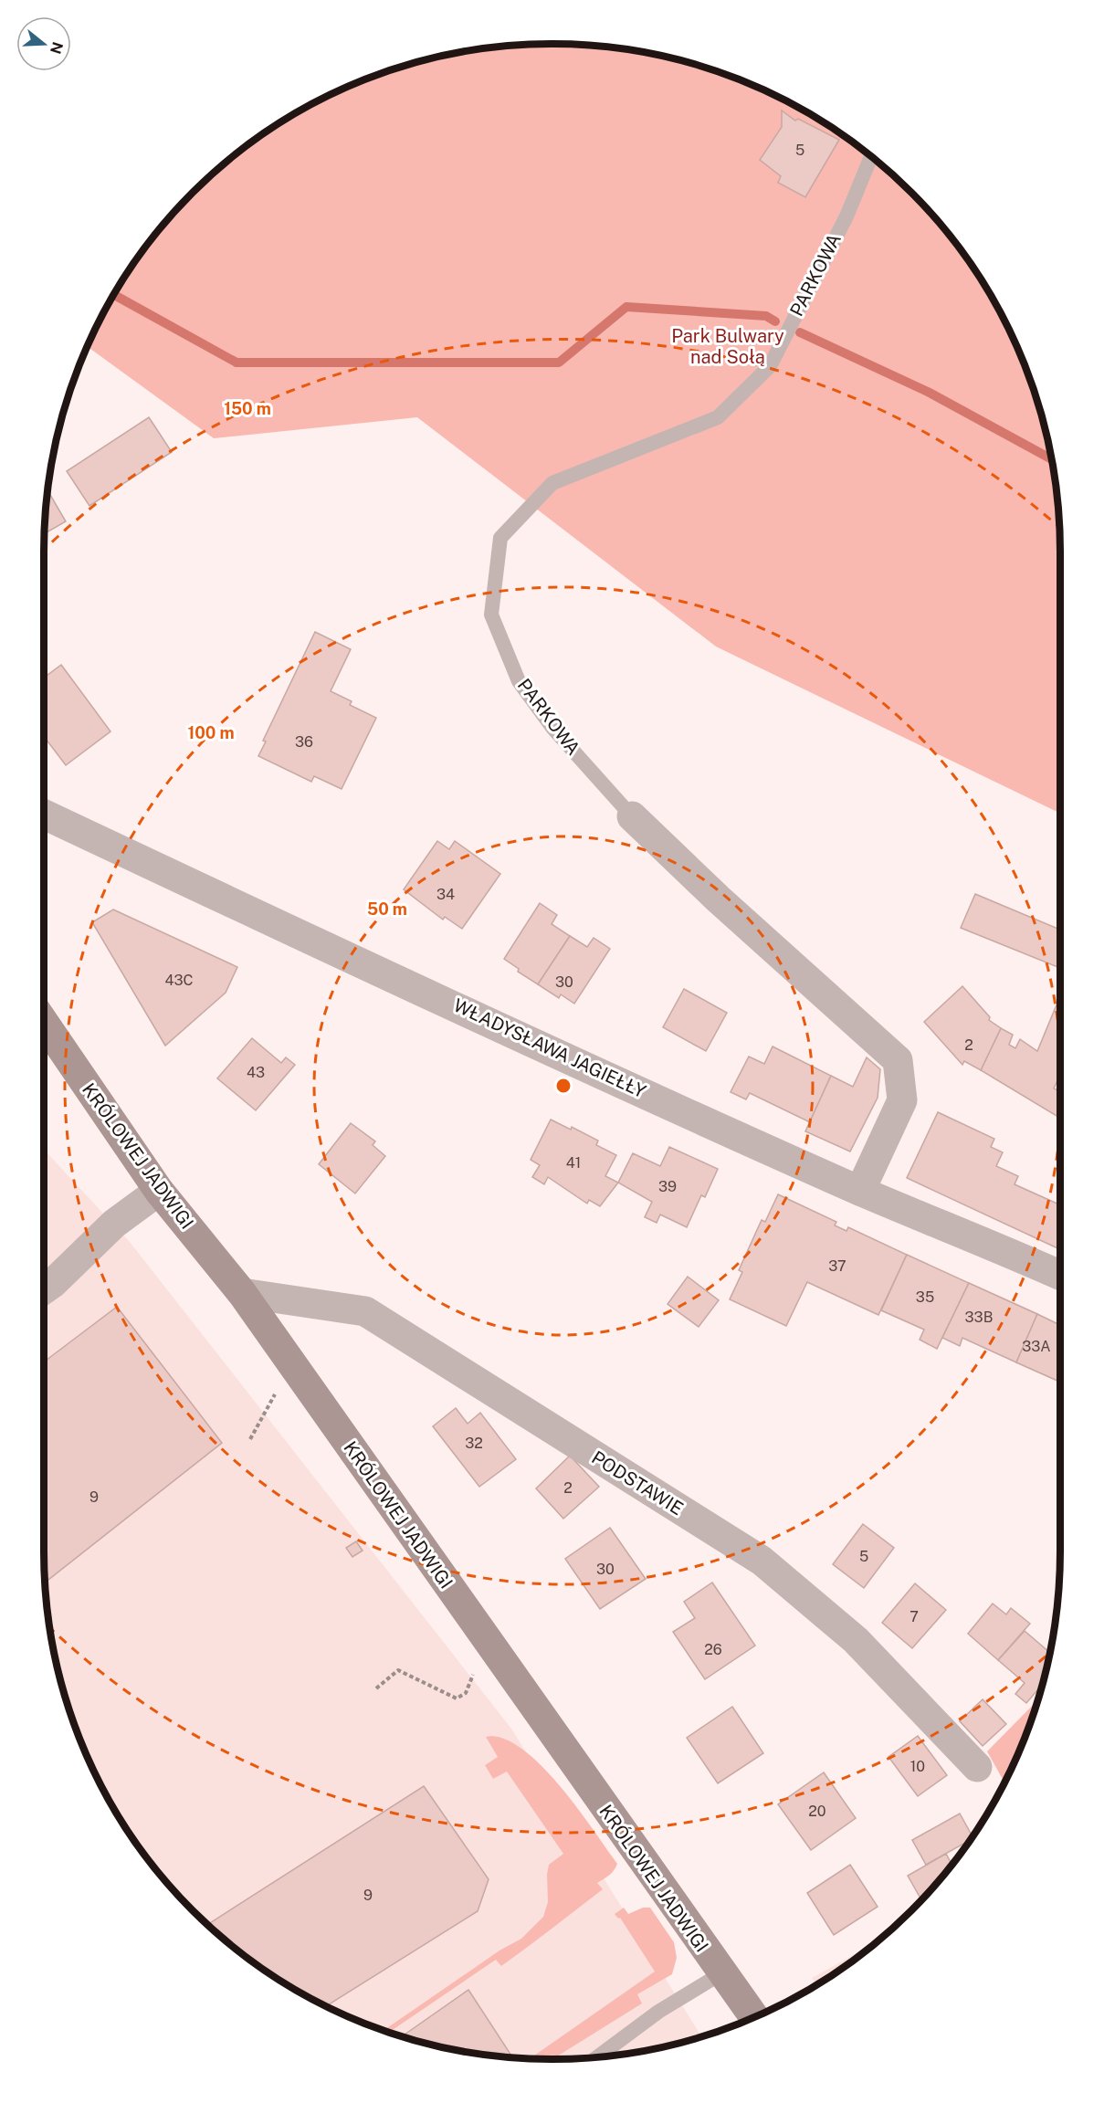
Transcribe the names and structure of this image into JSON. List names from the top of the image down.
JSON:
{
  "streets": {
    "street": [
      "PARKOWA",
      "WŁADYSŁAWA JAGIEŁŁY",
      "KRÓLOWEJ JADWIGI",
      "PODSTAWIE"
    ]
  },
  "crossings": [
    ["PARKOWA", "WŁADYSŁAWA JAGIEŁŁY"],
    ["KRÓLOWEJ JADWIGI", "PODSTAWIE"]
  ],
  "parks": ["Park Bulwary nad Sołą"],
  "house_numbers": [
    "5",
    "36",
    "34",
    "43C",
    "30",
    "2",
    "43",
    "41",
    "39",
    "37",
    "35",
    "33B",
    "33A",
    "32",
    "2",
    "9",
    "5",
    "30",
    "7",
    "26",
    "10",
    "20",
    "9"
  ],
  "north": "right",
  "rings": ["150 m", "100 m", "50 m"]
}
